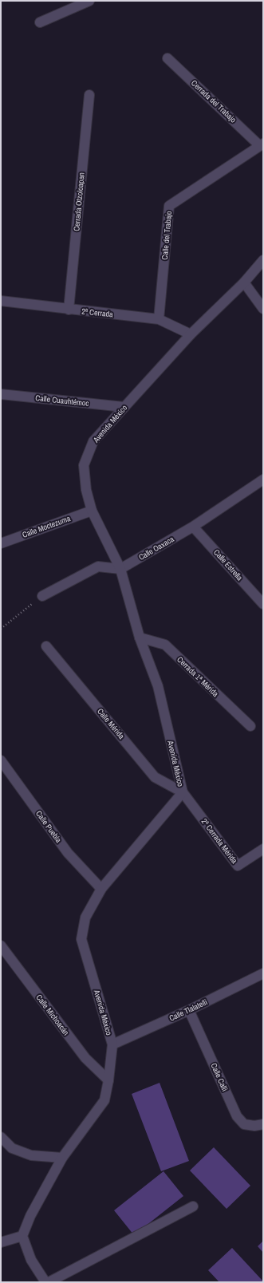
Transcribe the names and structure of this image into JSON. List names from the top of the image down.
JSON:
{
  "streets": {
    "street": [
      "Cerrada del Trabajo",
      "Cerrada Otzoloapan",
      "Calle del Trabajo",
      "2ª Cerrada",
      "Calle Cuauhtémoc",
      "Avenida México",
      "Calle Moctezuma",
      "Calle Oaxaca",
      "Calle Estrella",
      "Cerrada 1ª Mérida",
      "Calle Mérida",
      "Calle Puebla",
      "2ª Cerrada Mérida",
      "Calle Tlalatelli",
      "Calle Michoacán",
      "Calle Calli"
    ]
  },
  "crossings": [
    ["Cerrada del Trabajo", "Calle del Trabajo"],
    ["Cerrada Otzoloapan", "2ª Cerrada"],
    ["Calle del Trabajo", "2ª Cerrada"],
    ["2ª Cerrada", "Avenida México"],
    ["Calle Cuauhtémoc", "Avenida México"],
    ["Avenida México", "Calle Moctezuma"],
    ["Avenida México", "Calle Oaxaca"],
    ["Avenida México", "Cerrada 1ª Mérida"],
    ["Avenida México", "Calle Mérida"],
    ["Avenida México", "Calle Puebla"],
    ["Avenida México", "2ª Cerrada Mérida"],
    ["Avenida México", "Calle Tlalatelli"],
    ["Avenida México", "Calle Michoacán"],
    ["Calle Oaxaca", "Calle Estrella"],
    ["Calle Mérida", "2ª Cerrada Mérida"],
    ["Calle Tlalatelli", "Calle Calli"]
  ]
}
